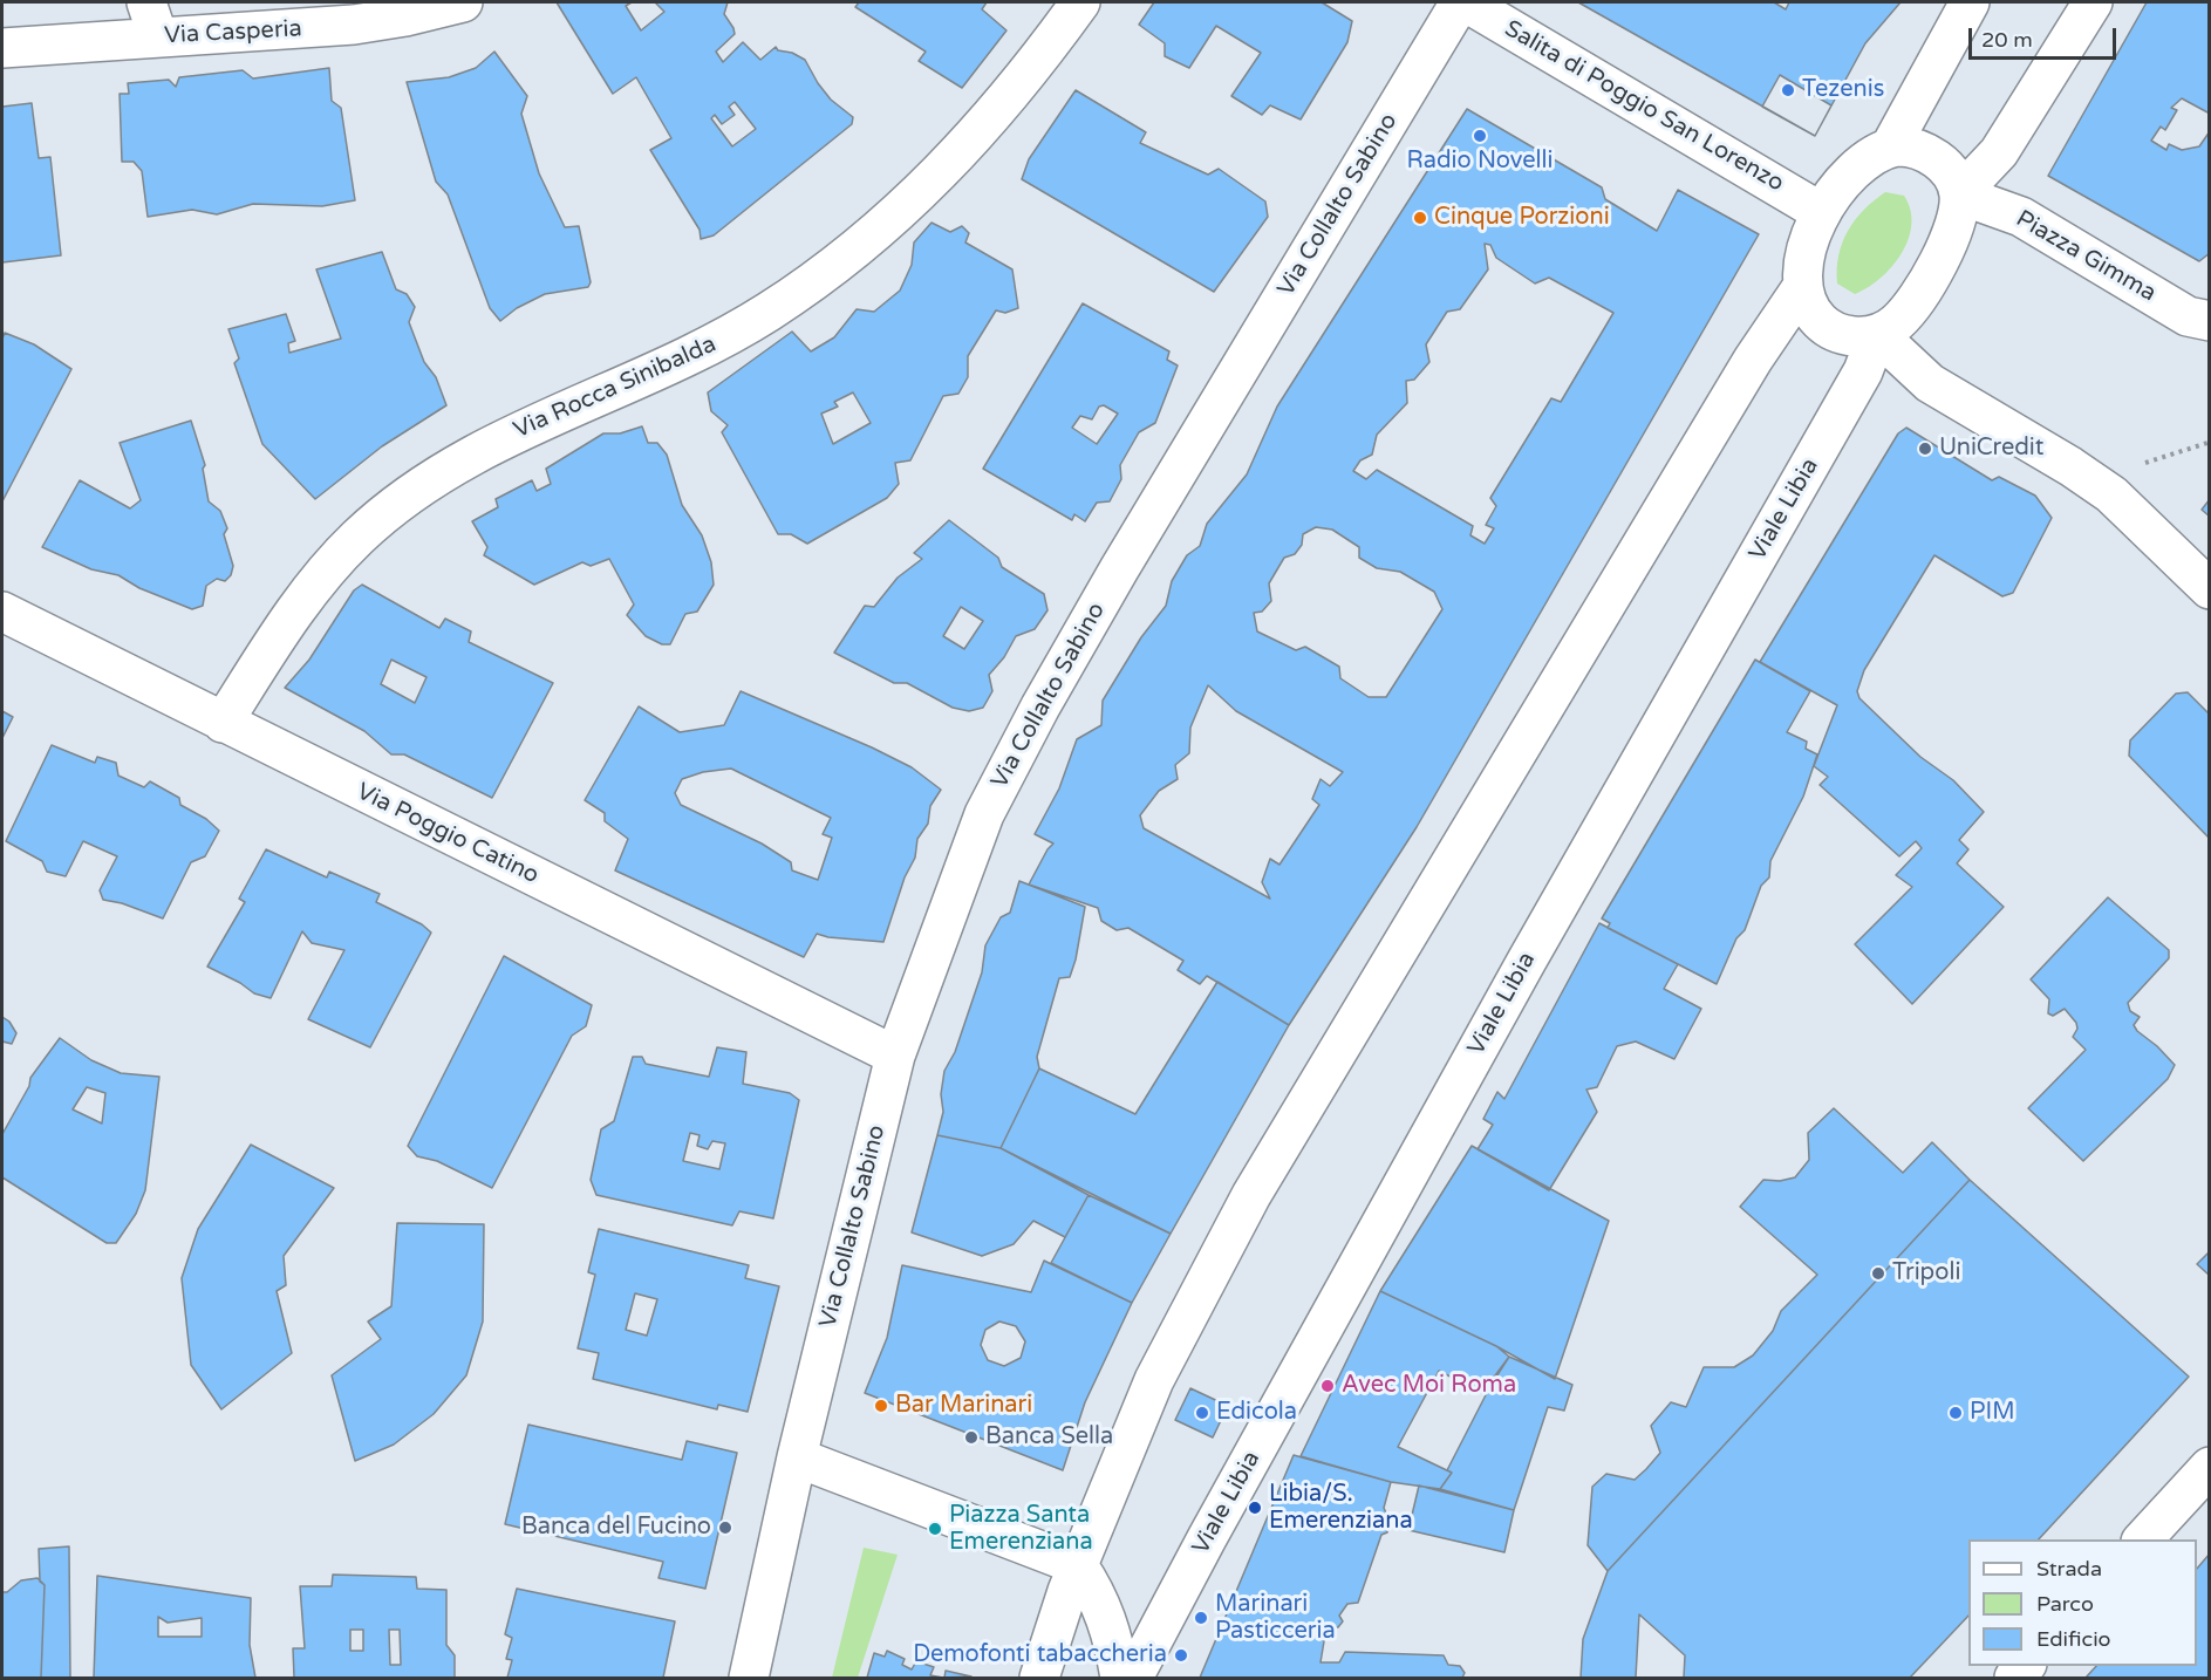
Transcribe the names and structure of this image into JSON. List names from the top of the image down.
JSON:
{
  "streets": {
    "street": [
      "Via Casperia",
      "Salita di Poggio San Lorenzo",
      "Via Collalto Sabino",
      "Piazza Gimma",
      "Via Rocca Sinibalda",
      "Viale Libia",
      "Via Poggio Catino"
    ]
  },
  "crossings": [
    ["Salita di Poggio San Lorenzo", "Piazza Gimma"],
    ["Salita di Poggio San Lorenzo", "Viale Libia"],
    ["Via Collalto Sabino", "Via Poggio Catino"],
    ["Piazza Gimma", "Viale Libia"],
    ["Via Rocca Sinibalda", "Via Poggio Catino"]
  ],
  "places": [
    "Tezenis",
    "Radio Novelli",
    "Cinque Porzioni",
    "UniCredit",
    "Tripoli",
    "Avec Moi Roma",
    "Bar Marinari",
    "Edicola",
    "PIM",
    "Banca Sella",
    "Libia/S. Emerenziana",
    "Banca del Fucino",
    "Piazza Santa Emerenziana",
    "Marinari Pasticceria",
    "Demofonti tabaccheria"
  ],
  "legend": ["Strada", "Parco", "Edificio"],
  "scale_bar": "20 m"
}
